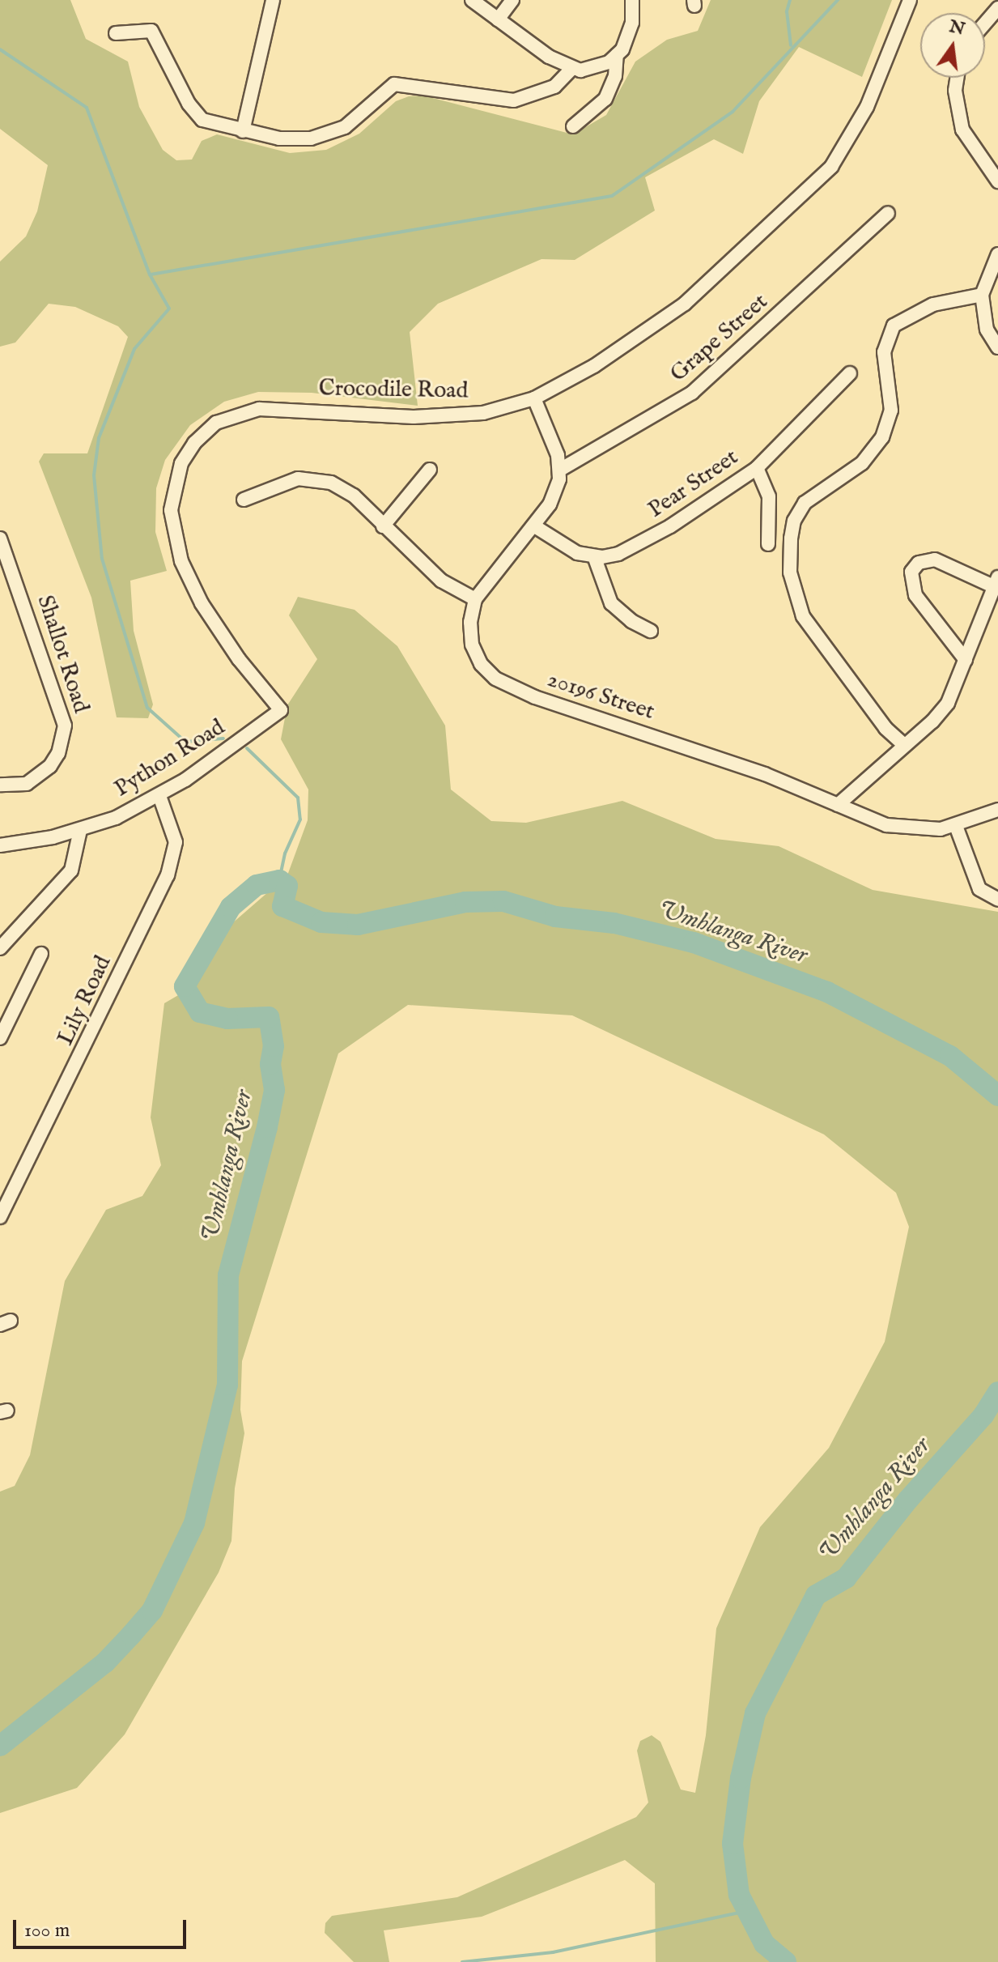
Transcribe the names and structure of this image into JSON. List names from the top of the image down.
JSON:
{
  "streets": {
    "street": [
      "Grape Street",
      "Crocodile Road",
      "Pear Street",
      "Shallot Road",
      "20196 Street",
      "Python Road",
      "Lily Road"
    ]
  },
  "crossings": [
    ["Crocodile Road", "Python Road"],
    ["Python Road", "Lily Road"]
  ],
  "water": ["Umhlanga River"],
  "scale_bar": "100 m",
  "north": "top"
}
